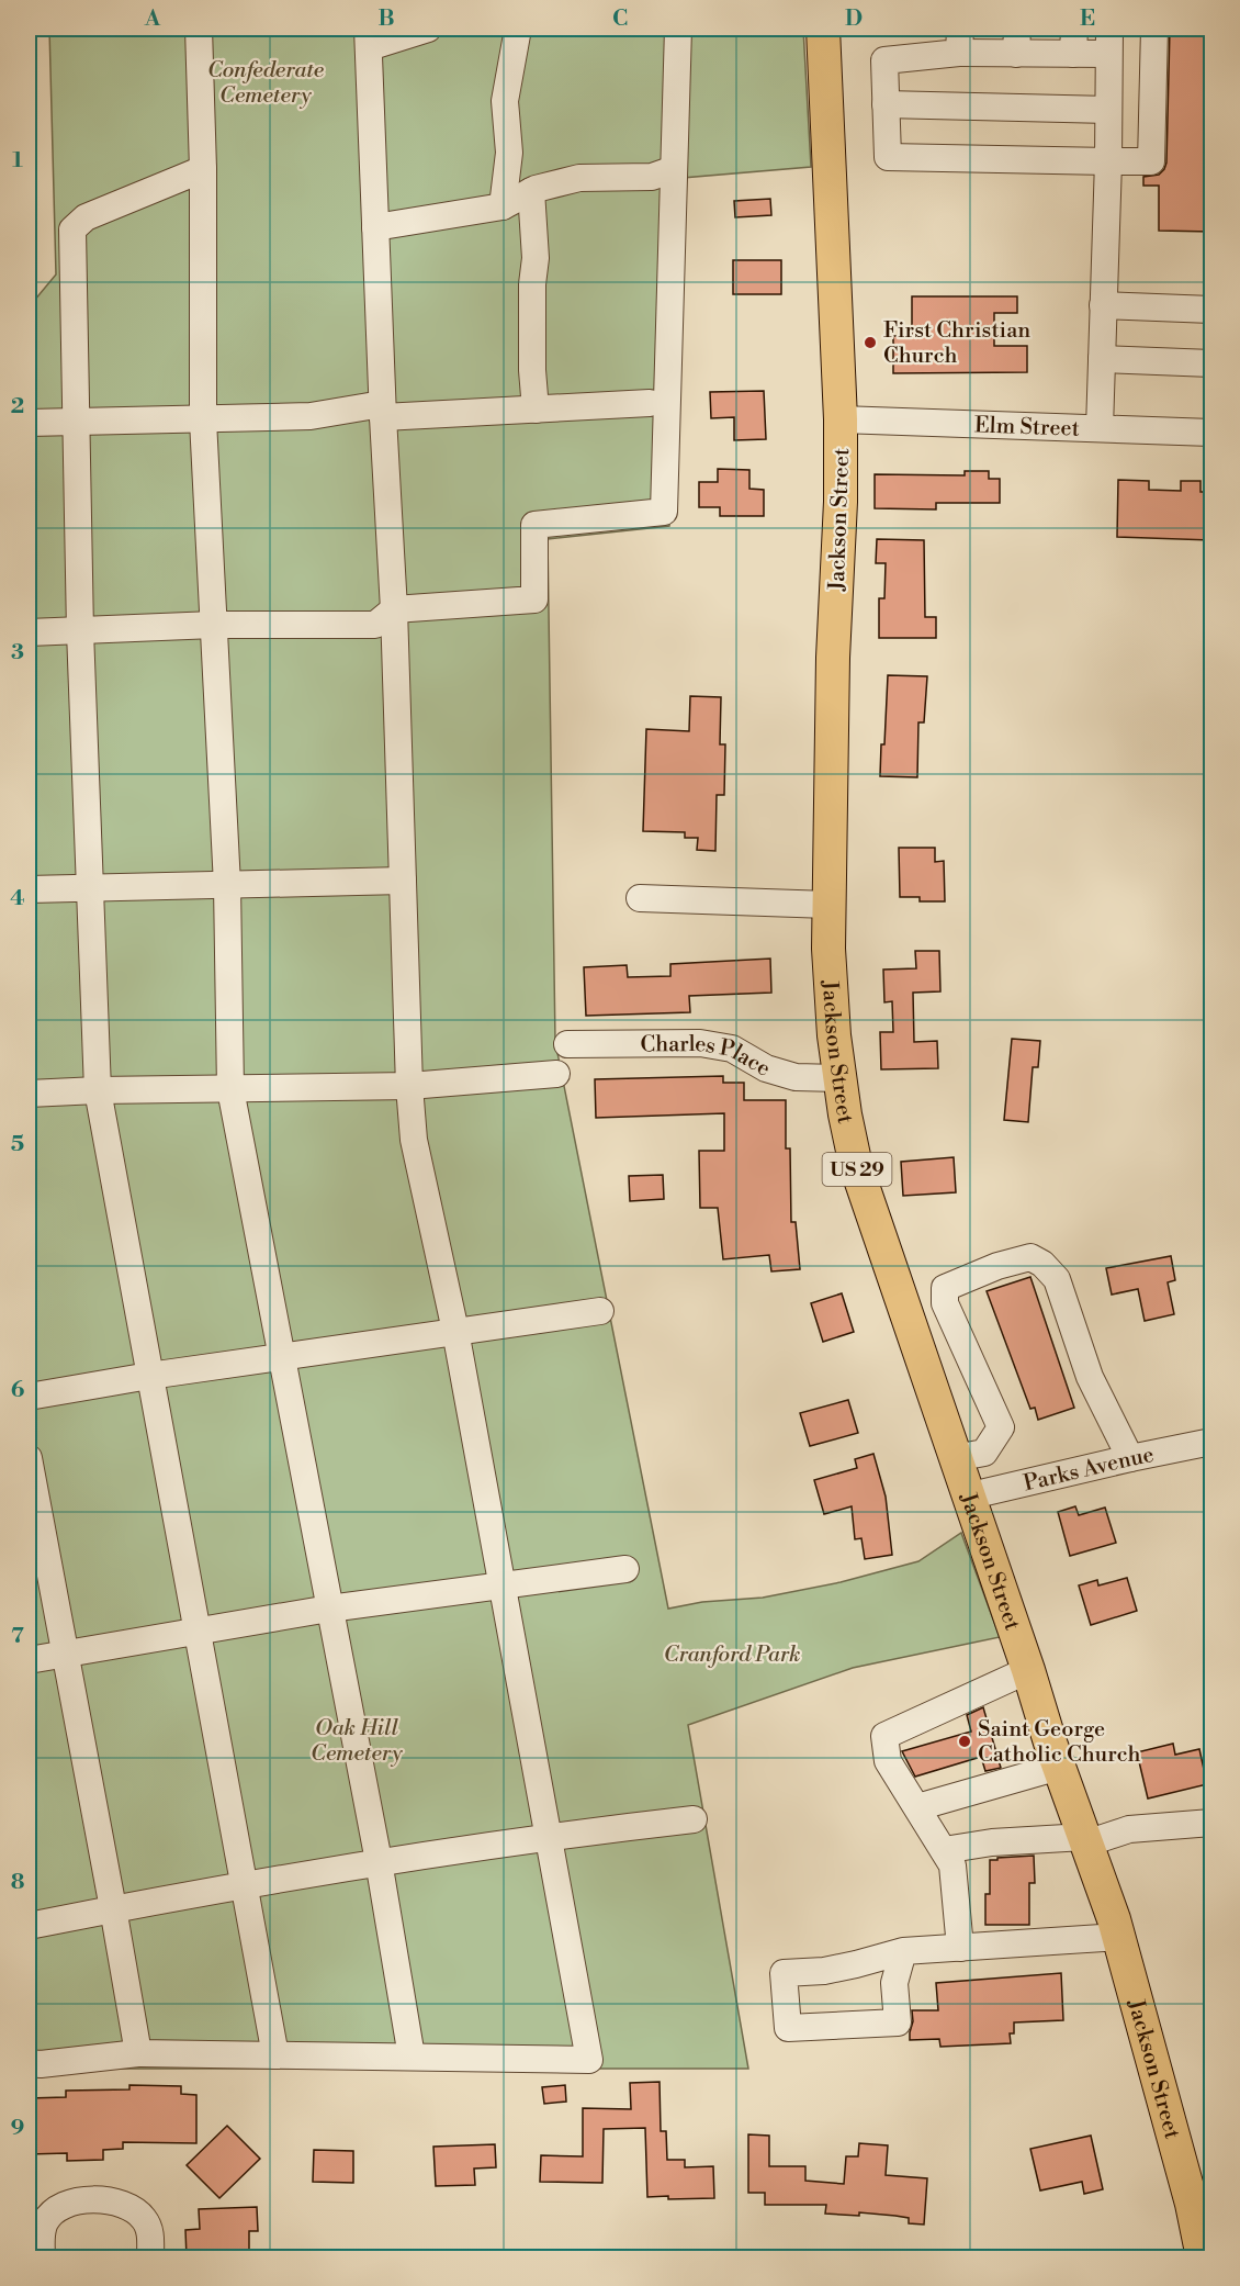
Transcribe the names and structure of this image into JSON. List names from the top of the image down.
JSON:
{
  "streets": {
    "main road": ["Jackson Street", "US 29"],
    "street": ["Elm Street", "Charles Place", "Parks Avenue"]
  },
  "crossings": [
    ["Elm Street", "Jackson Street"],
    ["Jackson Street", "Charles Place"],
    ["Jackson Street", "Parks Avenue"]
  ],
  "parks": ["Confederate Cemetery", "Cranford Park", "Oak Hill Cemetery"],
  "places": ["First Christian Church", "Saint George Catholic Church"],
  "grid": {
    "columns": [
      "A",
      "B",
      "C",
      "D",
      "E"
    ],
    "rows": [
      "1",
      "2",
      "3",
      "4",
      "5",
      "6",
      "7",
      "8",
      "9"
    ]
  }
}
